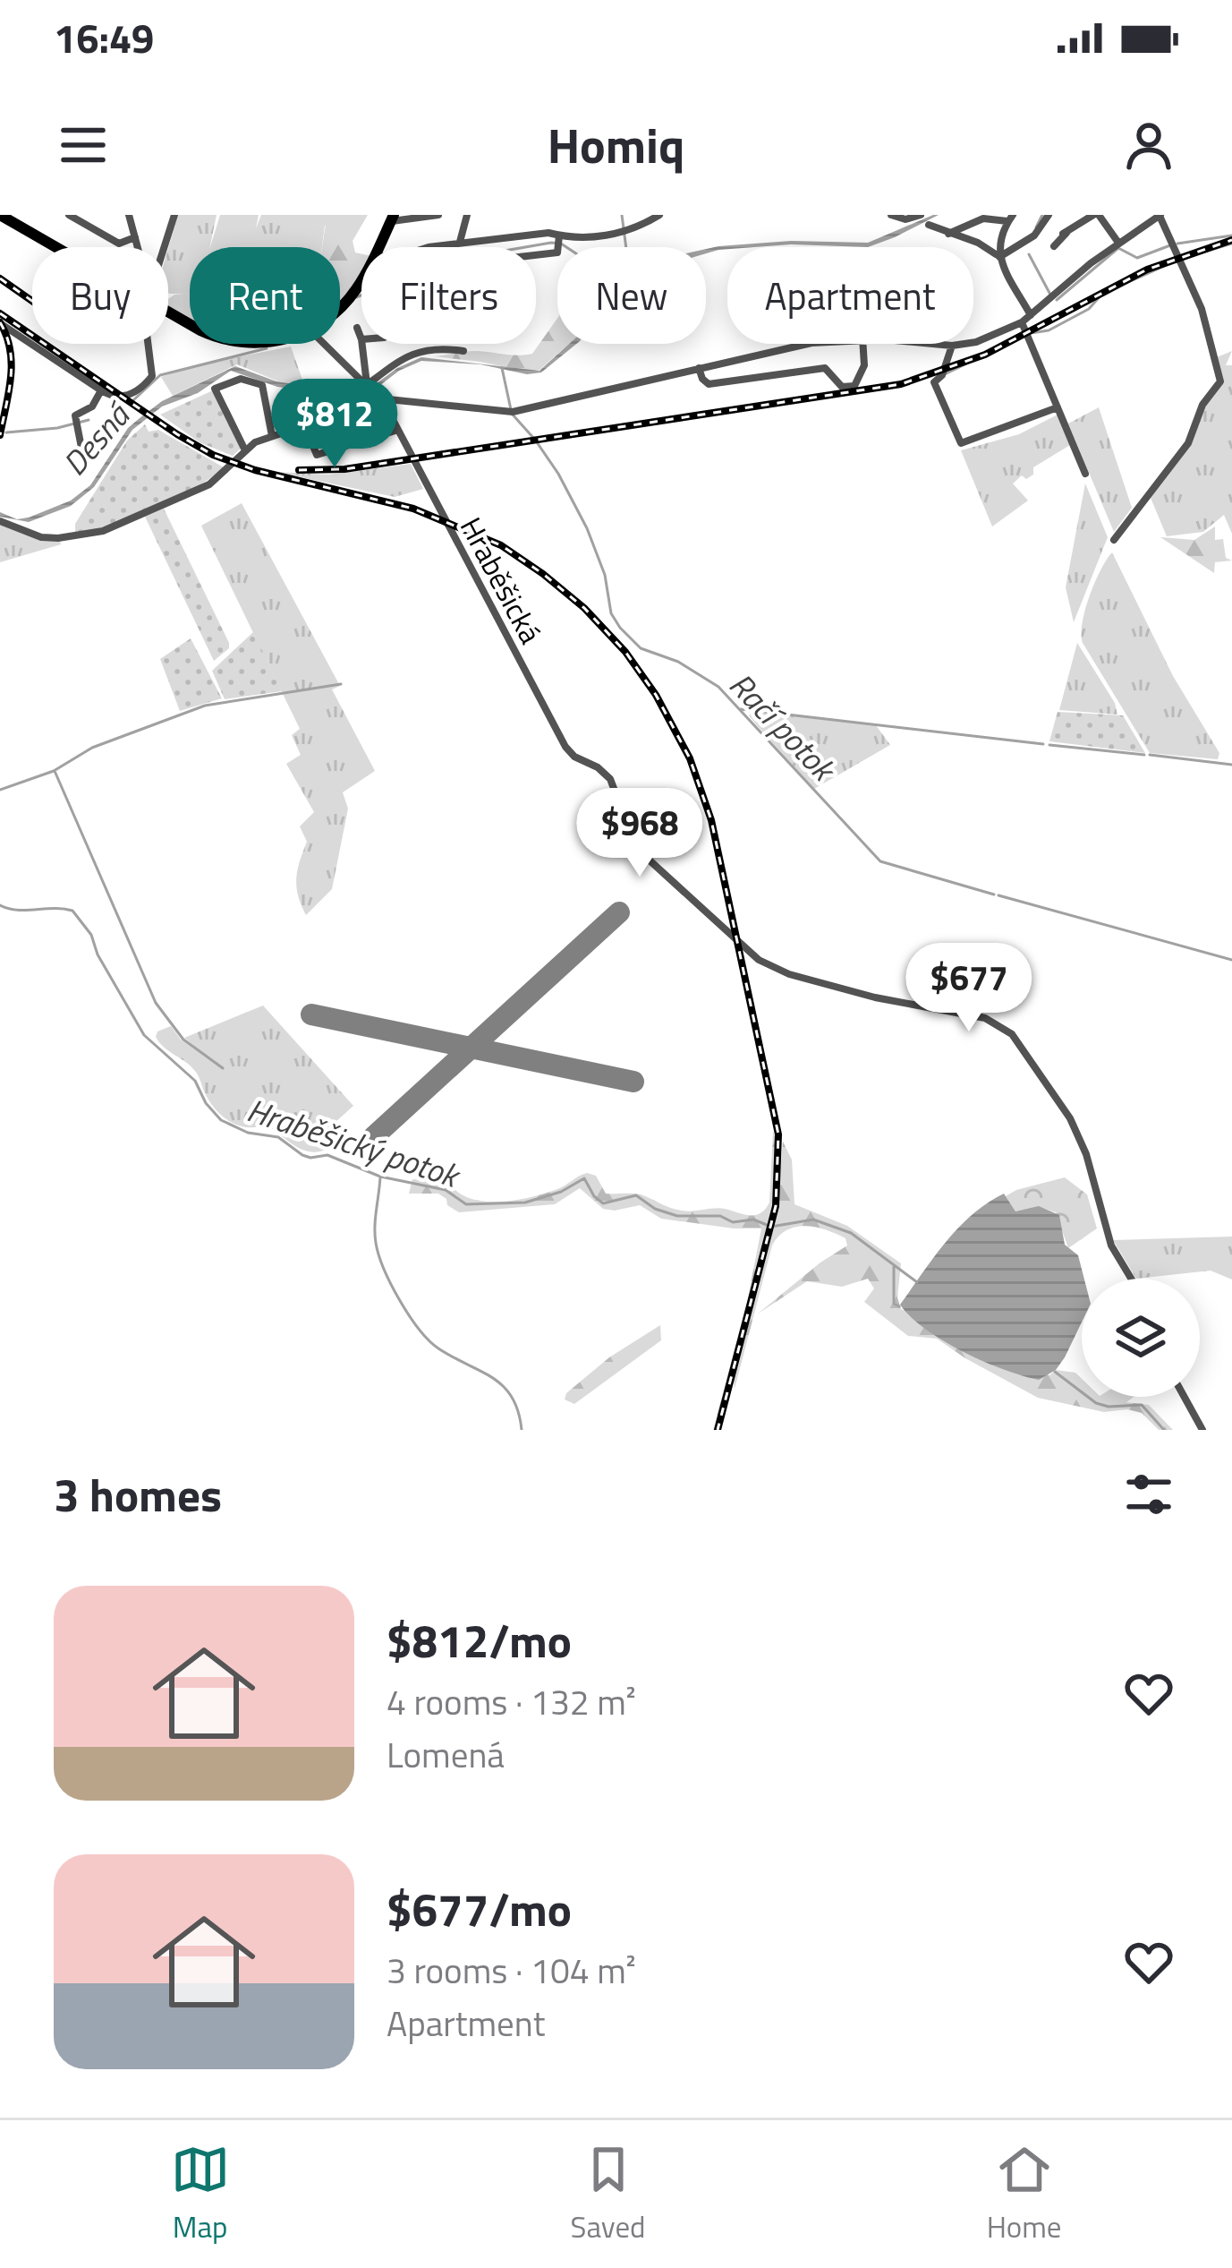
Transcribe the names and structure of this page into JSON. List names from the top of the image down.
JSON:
{
  "streets": {
    "street": ["Hraběšická"]
  },
  "water": ["Desná", "Račí potok", "Hraběšický potok"],
  "page": {
    "status": "16:49",
    "header": "Homiq",
    "chip": [
      "Buy",
      "Rent",
      "Filters",
      "New",
      "Apartment"
    ],
    "price": ["$812", "$968", "$677"],
    "heading": "3 homes",
    "list": [
      {
        "name": "$812/mo",
        "note": "4 rooms · 132 m² · Lomená"
      },
      {
        "name": "$677/mo",
        "note": "3 rooms · 104 m² · Apartment"
      }
    ],
    "tabs": ["Map", "Saved", "Home"]
  }
}
